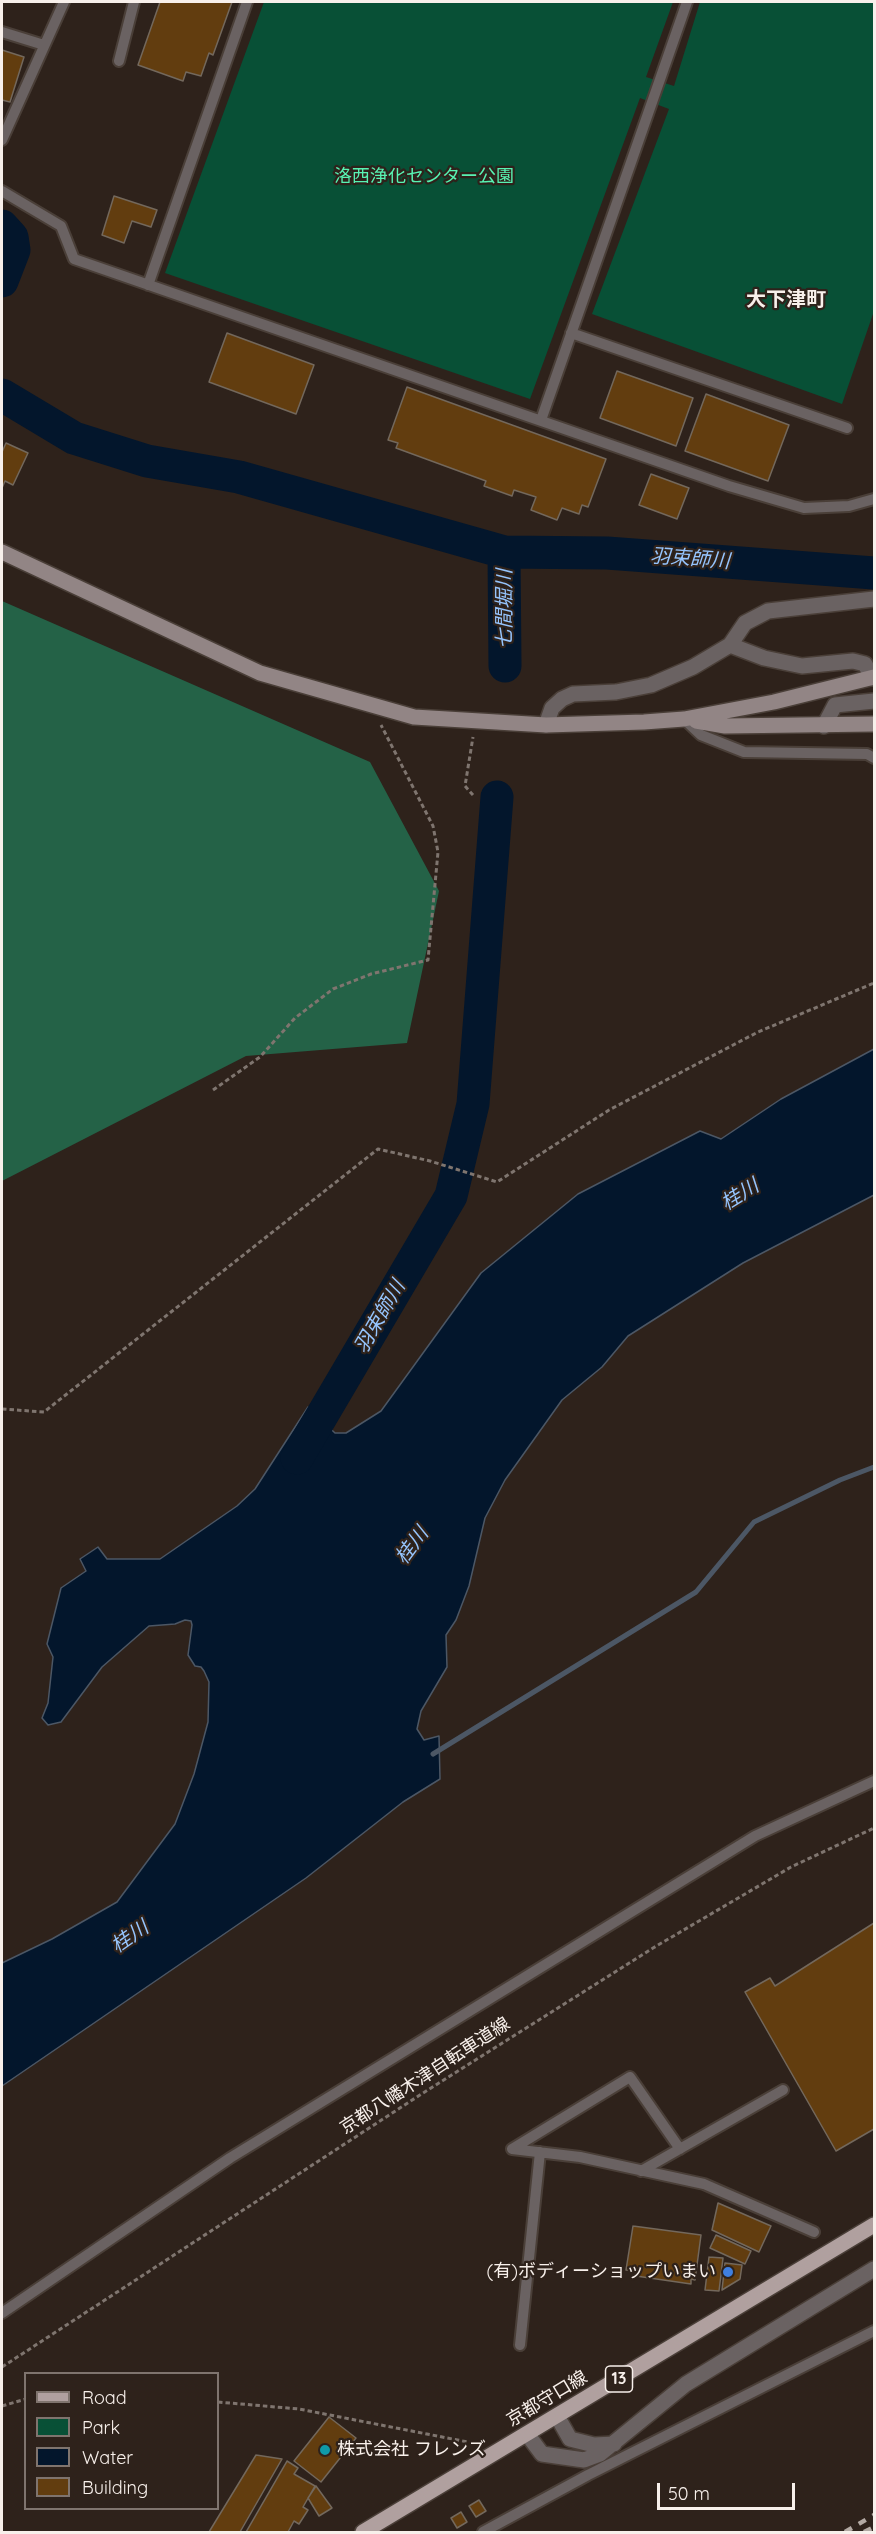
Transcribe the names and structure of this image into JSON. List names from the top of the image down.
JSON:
{
  "streets": {
    "main road": ["13", "京都守口線"],
    "path": ["京都八幡木津自転車道線"]
  },
  "districts": ["大下津町"],
  "water": ["羽束師川", "七間堀川", "桂川"],
  "parks": ["洛西浄化センター公園"],
  "places": ["(有)ボディーショップいまい", "株式会社 フレンズ"],
  "legend": [
    "Road",
    "Park",
    "Water",
    "Building"
  ],
  "scale_bar": "50 m"
}
